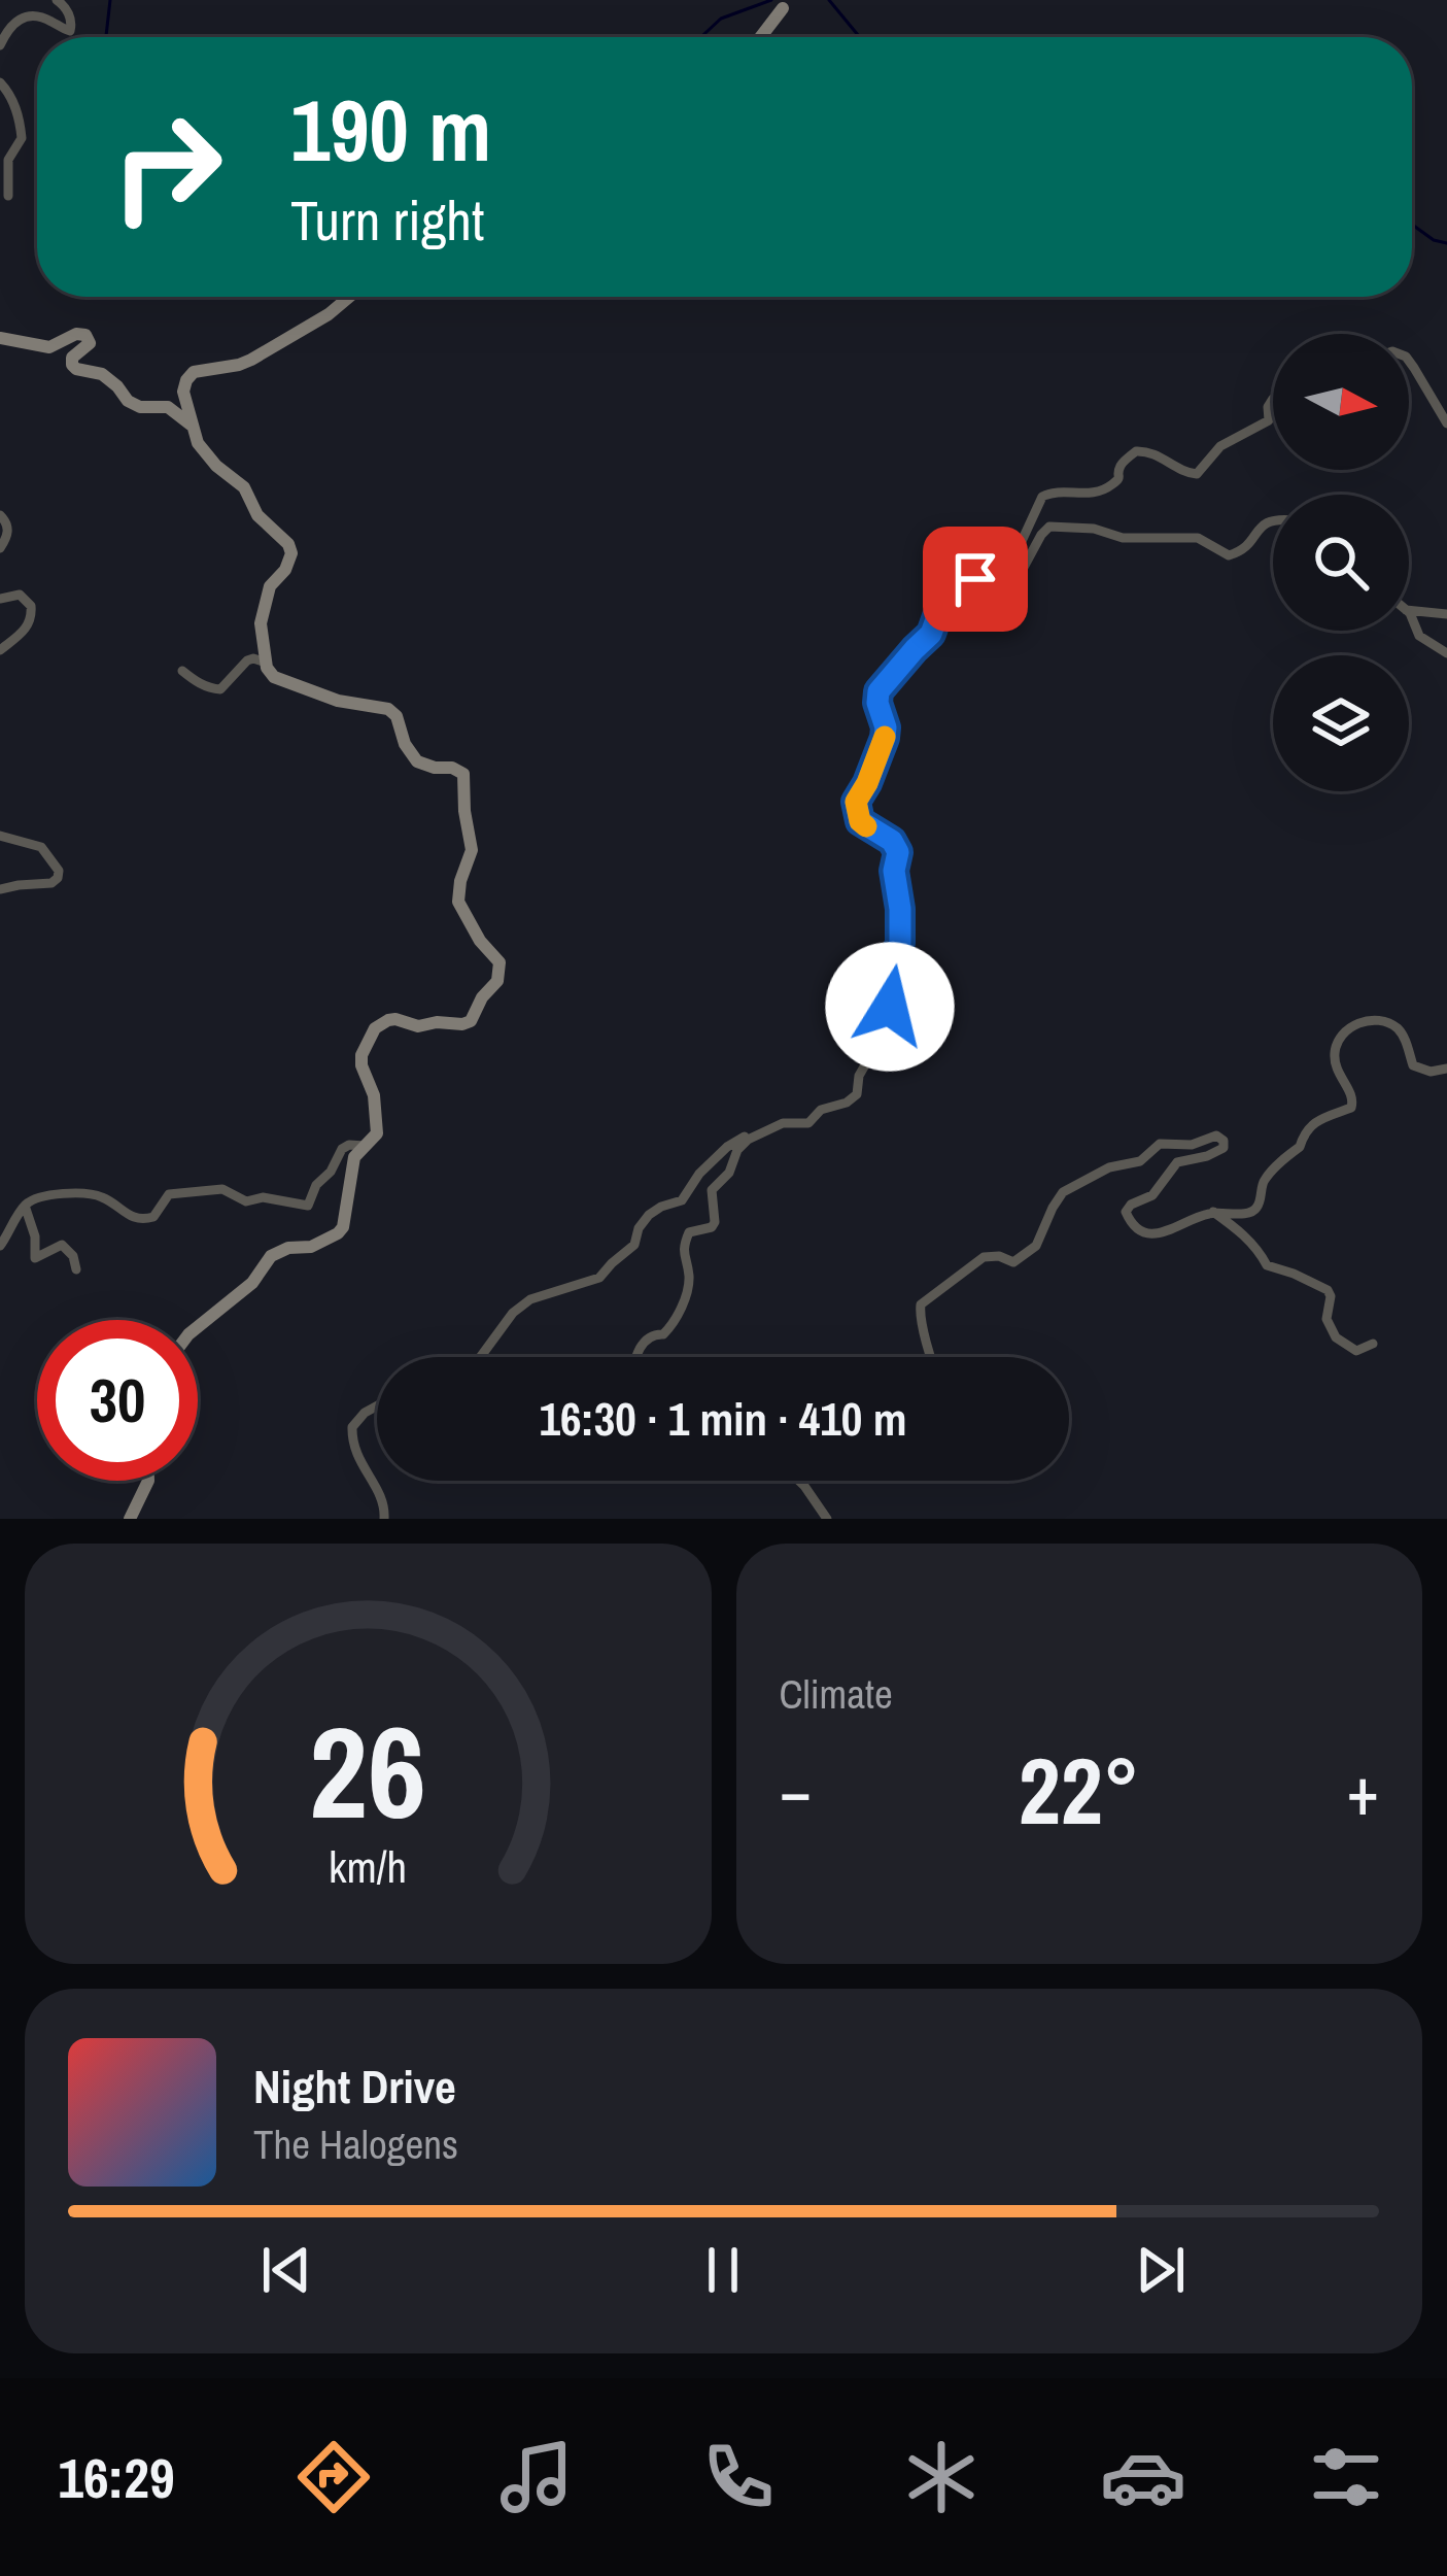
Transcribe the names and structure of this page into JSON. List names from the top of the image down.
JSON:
{
  "north": "right",
  "page": {
    "turn": ["190 m", "Turn right"],
    "limit": "30",
    "trip": "16:30 · 1 min · 410 m",
    "tile": "Climate",
    "heat": ["−", "22°", "+"],
    "song": ["Night Drive", "The Halogens"],
    "tabs": "16:29",
    "gauge": ["26", "km/h"]
  }
}
